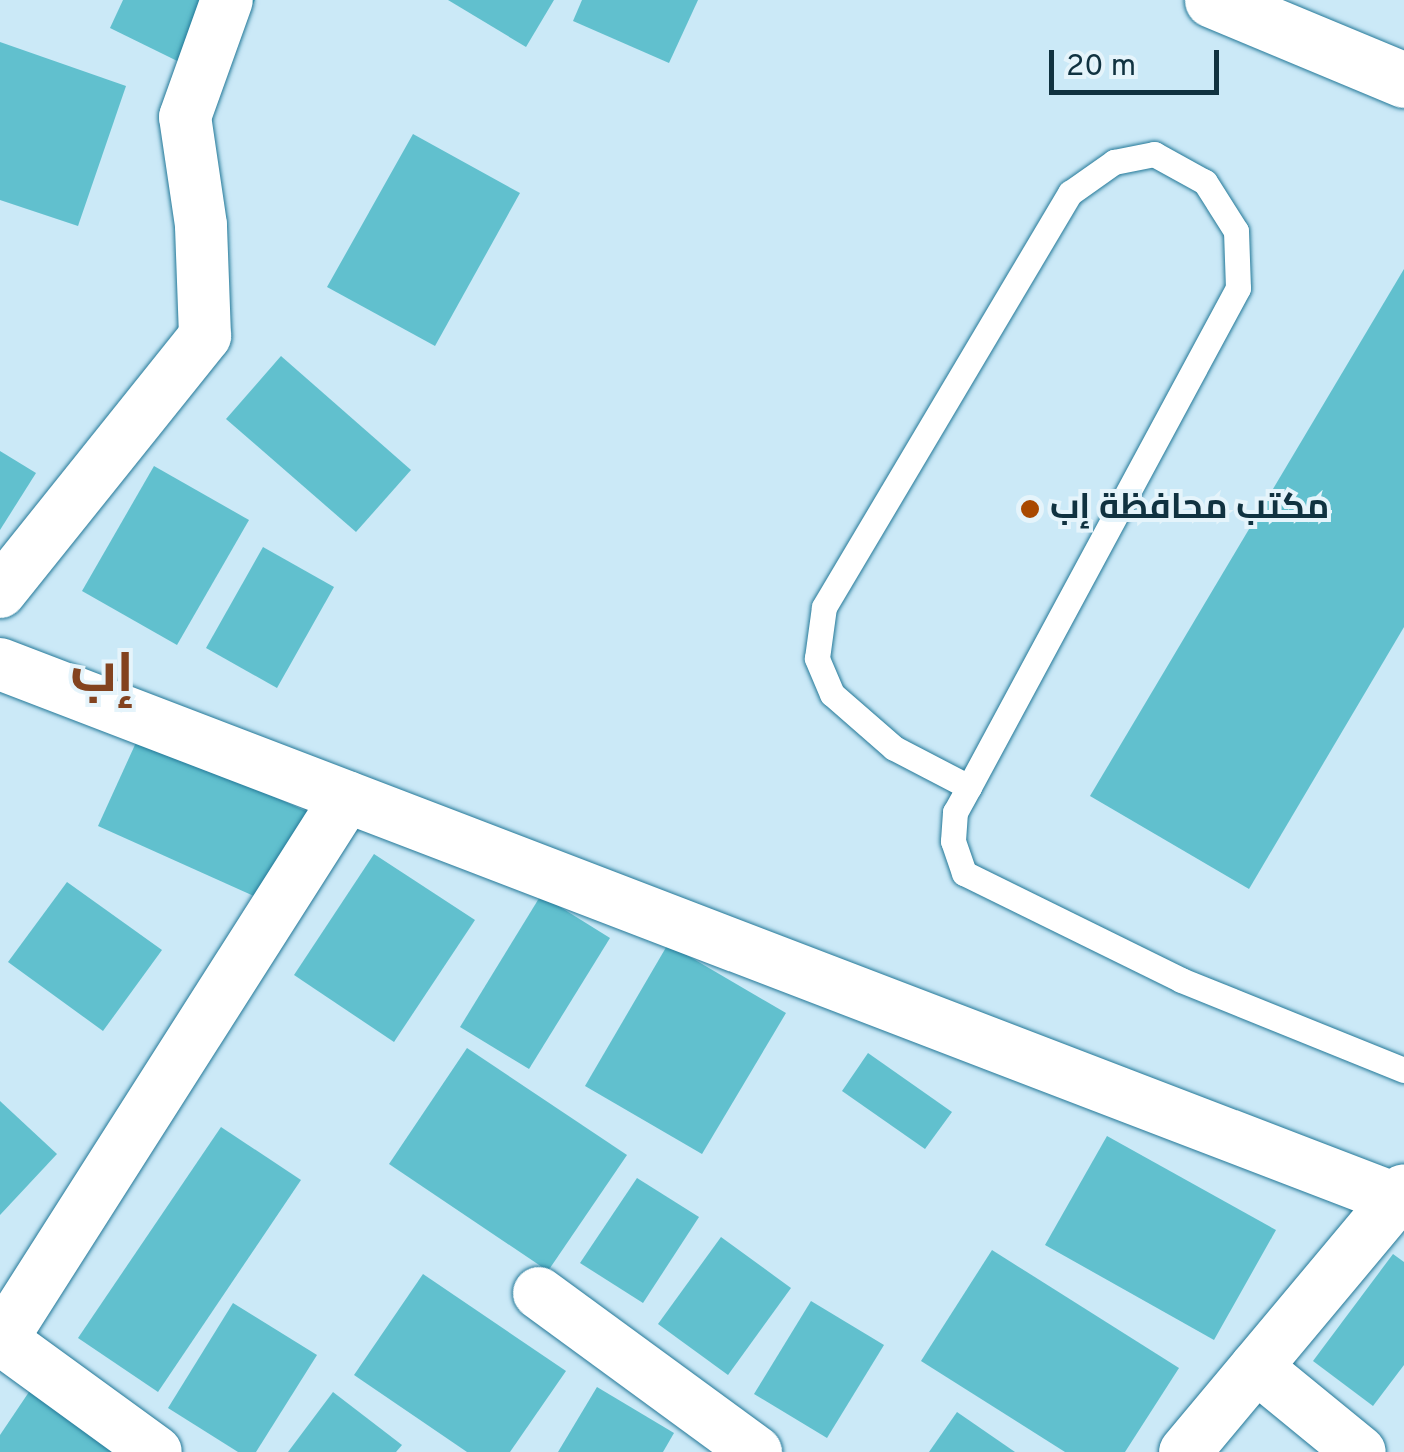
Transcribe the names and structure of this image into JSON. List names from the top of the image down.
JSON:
{
  "districts": ["إب"],
  "places": ["مكتب محافظة إب"],
  "scale_bar": "20 m"
}
